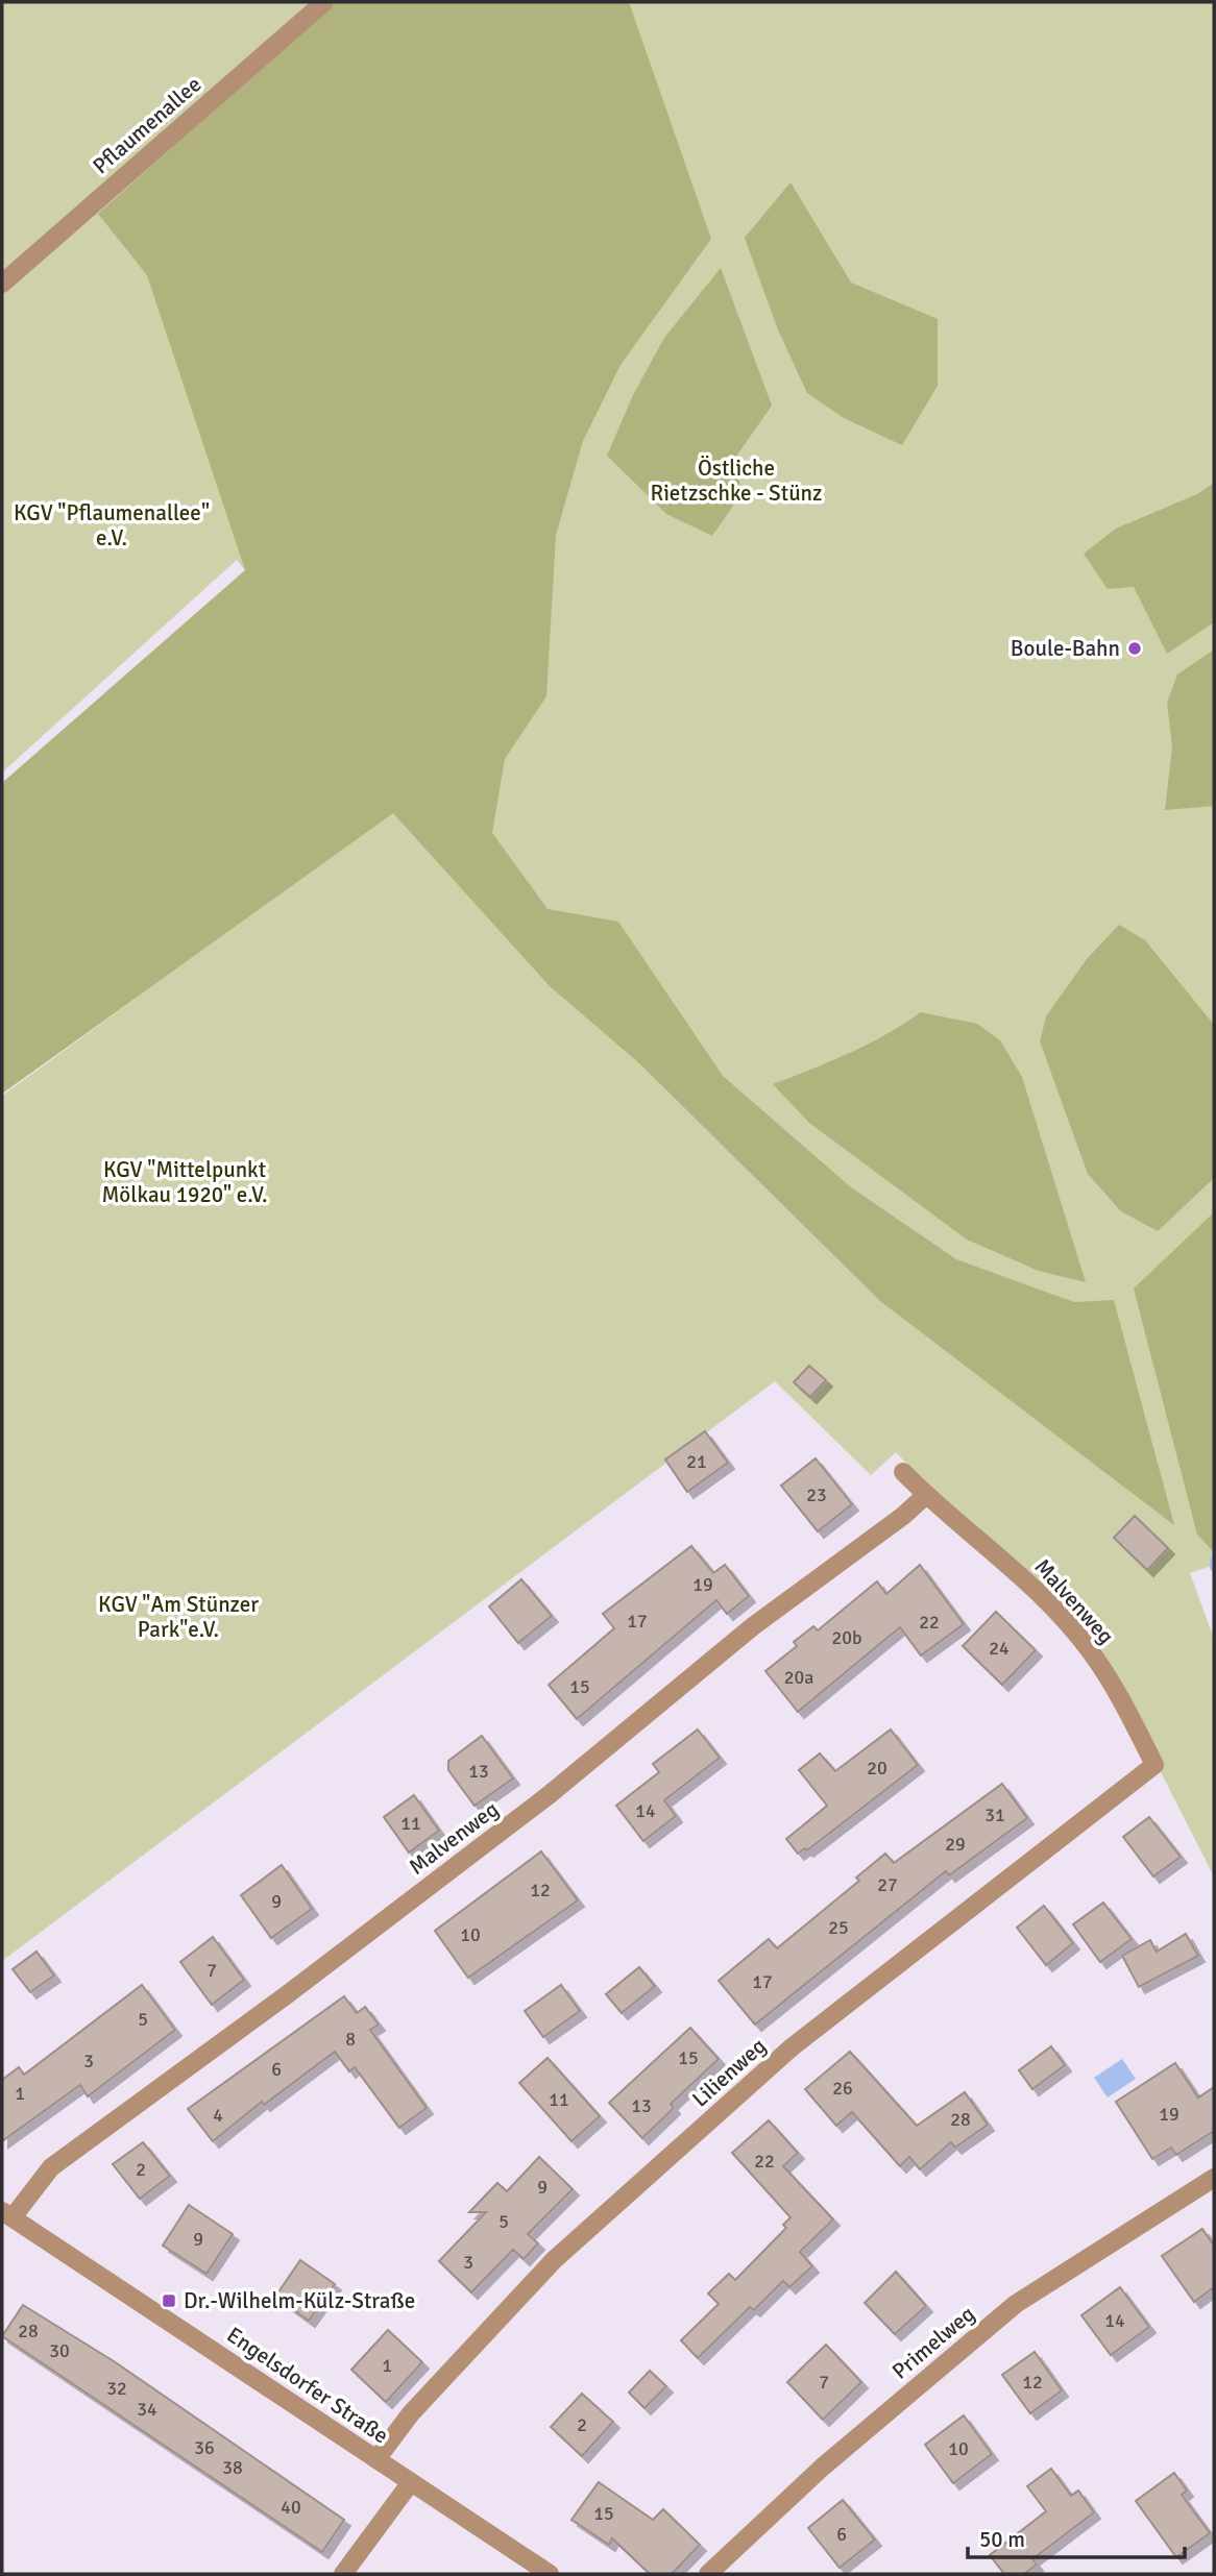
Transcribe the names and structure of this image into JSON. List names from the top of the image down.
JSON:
{
  "streets": {
    "street": [
      "Pflaumenallee",
      "Malvenweg",
      "Lilienweg",
      "Primelweg",
      "Engelsdorfer Straße"
    ]
  },
  "crossings": [
    ["Malvenweg", "Lilienweg"],
    ["Malvenweg", "Engelsdorfer Straße"],
    ["Lilienweg", "Engelsdorfer Straße"]
  ],
  "parks": [
    "Östliche Rietzschke - Stünz",
    "KGV \"Pflaumenallee\" e.V.",
    "KGV \"Mittelpunkt Mölkau 1920\" e.V.",
    "KGV \"Am Stünzer Park\"e.V."
  ],
  "places": {
    "other": ["Boule-Bahn"],
    "transit": ["Dr.-Wilhelm-Külz-Straße"]
  },
  "house_numbers": [
    "21",
    "23",
    "19",
    "17",
    "22",
    "20b",
    "24",
    "20a",
    "15",
    "20",
    "13",
    "14",
    "31",
    "11",
    "29",
    "27",
    "12",
    "9",
    "25",
    "10",
    "7",
    "17",
    "5",
    "8",
    "15",
    "3",
    "6",
    "26",
    "1",
    "11",
    "13",
    "19",
    "4",
    "28",
    "22",
    "2",
    "9",
    "5",
    "9",
    "3",
    "14",
    "28",
    "30",
    "1",
    "7",
    "12",
    "32",
    "34",
    "2",
    "36",
    "10",
    "38",
    "40",
    "15",
    "6"
  ],
  "scale_bar": "50 m"
}
